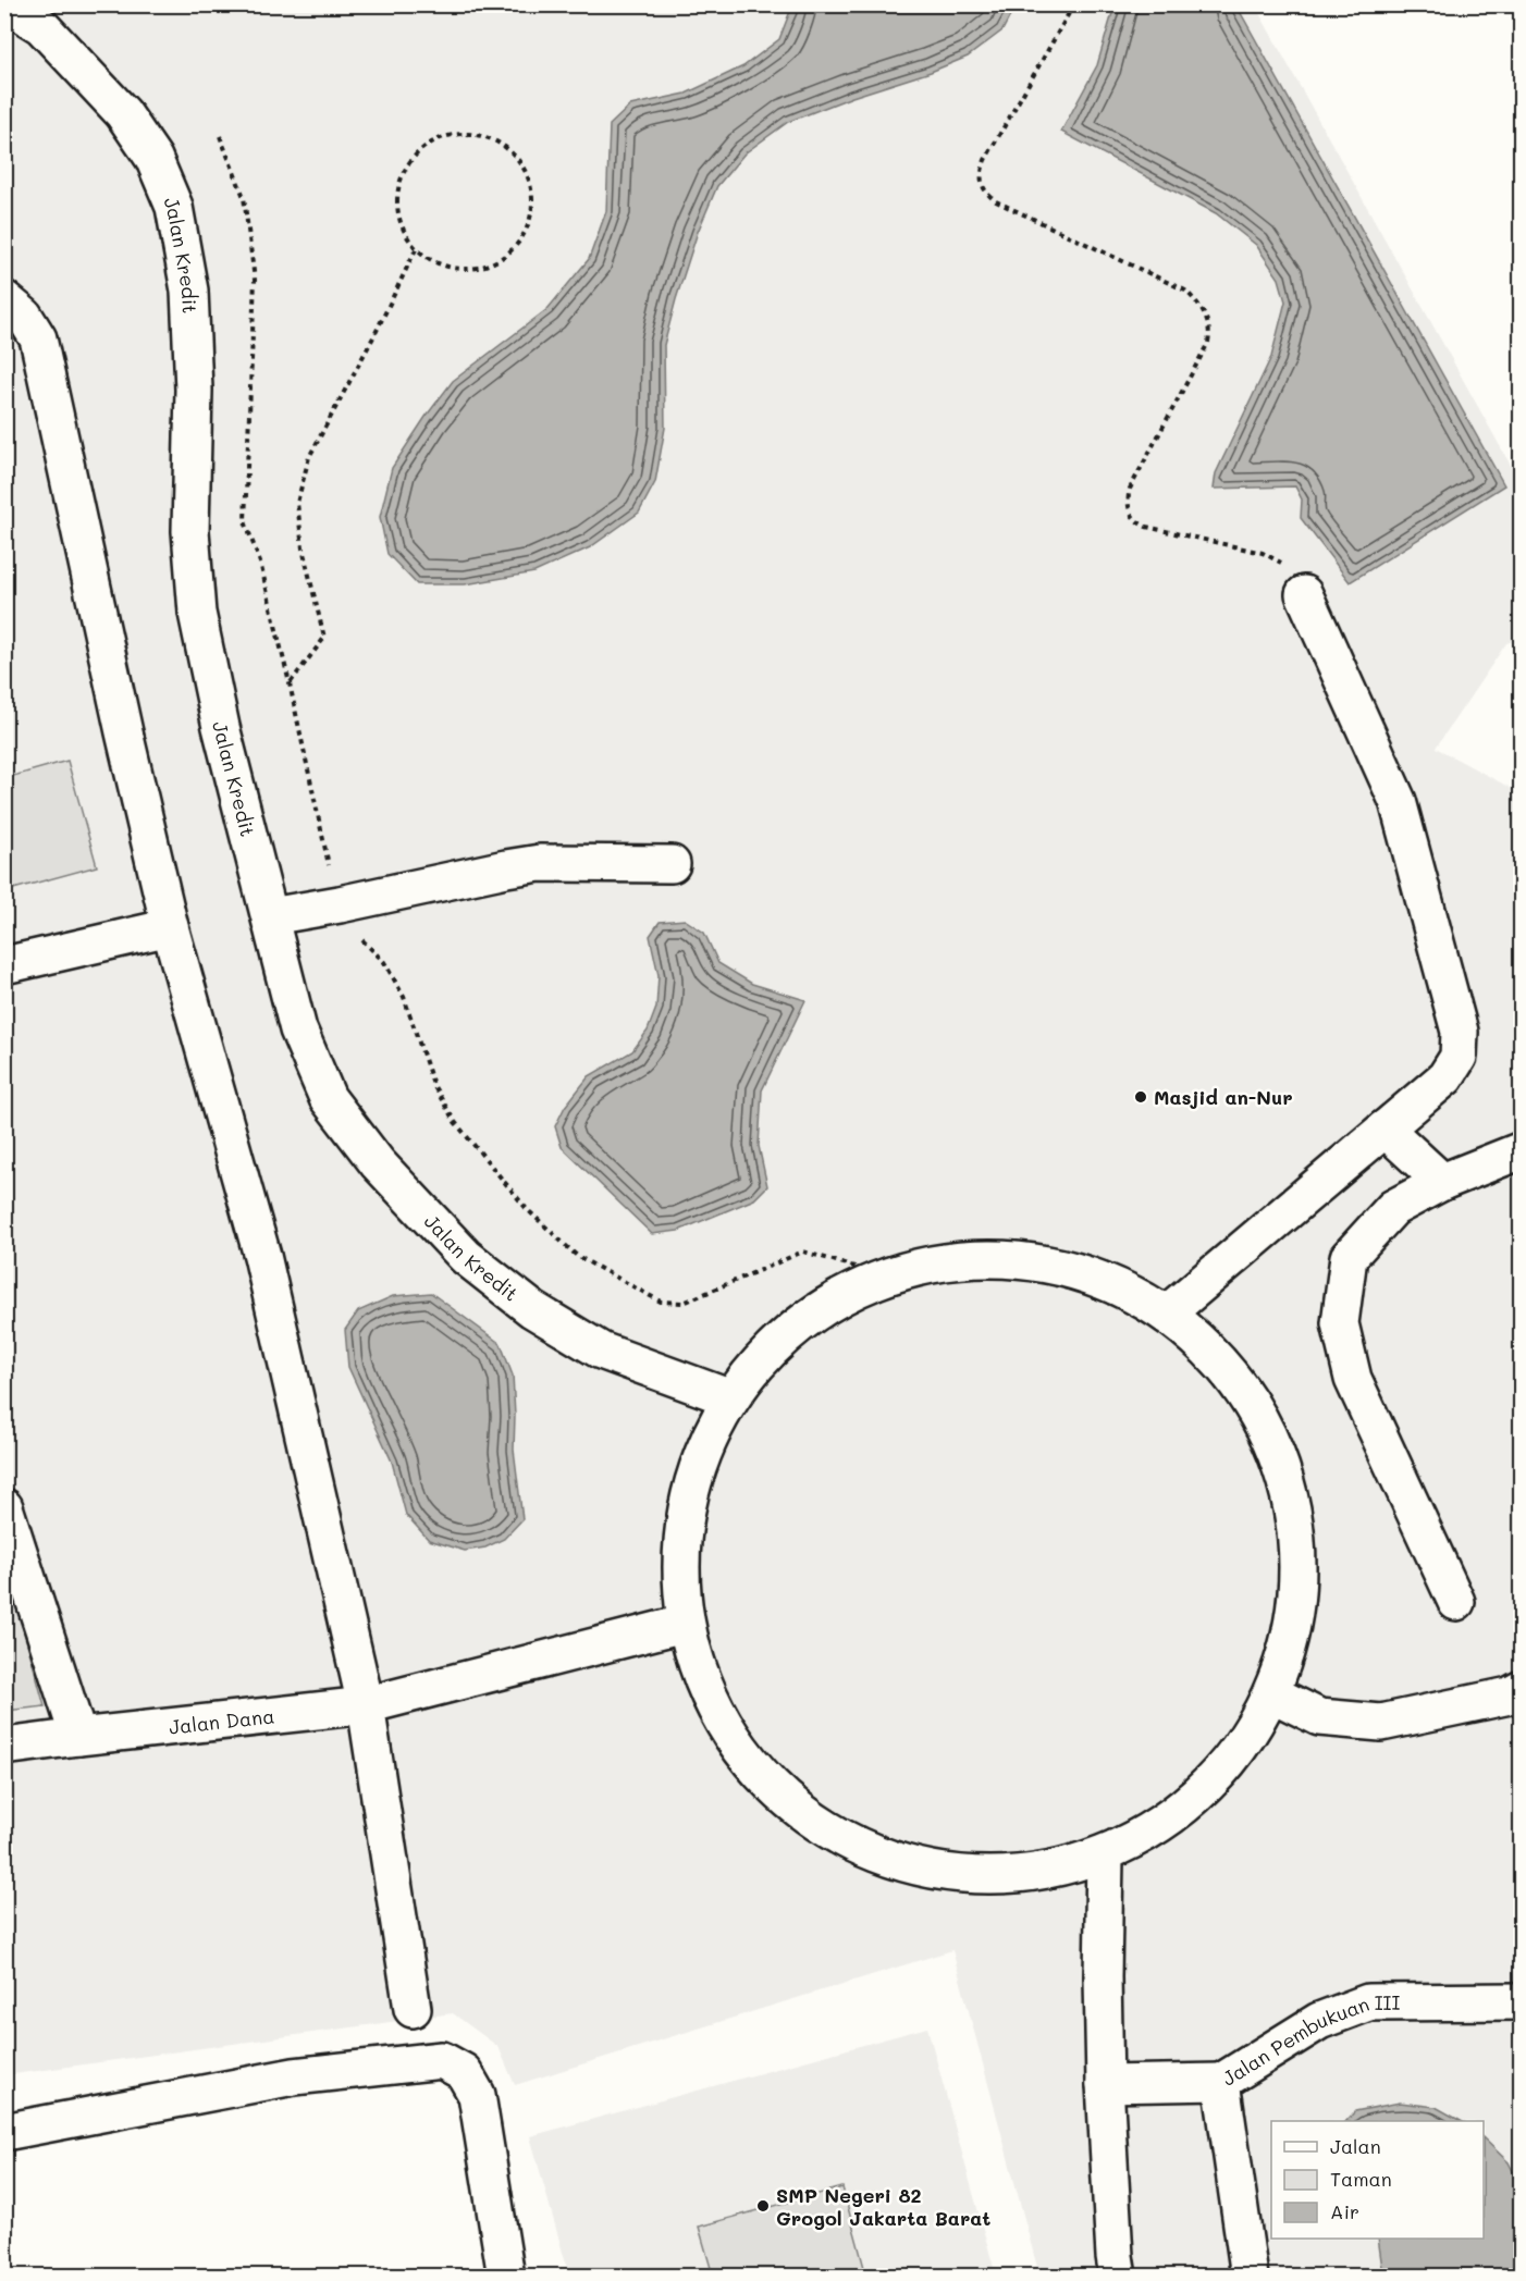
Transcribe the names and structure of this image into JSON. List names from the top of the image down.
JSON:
{
  "streets": {
    "street": ["Jalan Kredit", "Jalan Dana", "Jalan Pembukuan III"]
  },
  "places": ["Masjid an-Nur", "SMP Negeri 82 Grogol Jakarta Barat"],
  "legend": ["Jalan", "Taman", "Air"]
}
